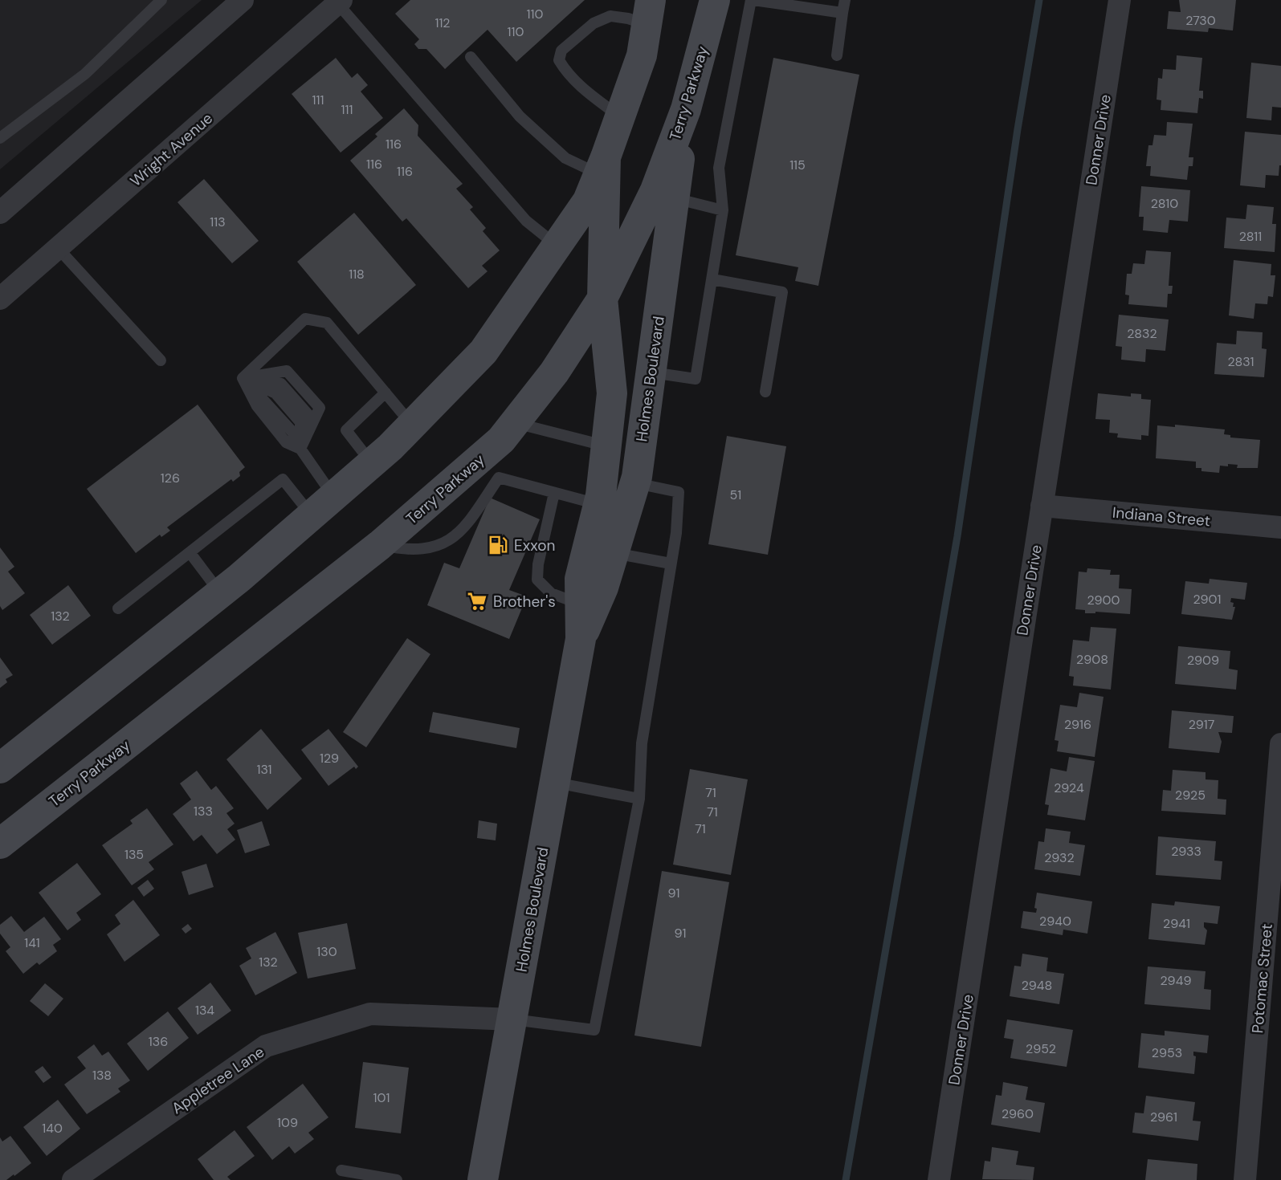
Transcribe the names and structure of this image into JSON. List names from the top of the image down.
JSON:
{
  "streets": {
    "street": [
      "Terry Parkway",
      "Donner Drive",
      "Wright Avenue",
      "Holmes Boulevard",
      "Indiana Street",
      "Potomac Street",
      "Appletree Lane"
    ]
  },
  "crossings": [
    ["Terry Parkway", "Holmes Boulevard"],
    ["Donner Drive", "Indiana Street"],
    ["Holmes Boulevard", "Appletree Lane"]
  ],
  "places": {
    "fuel station": ["Exxon"],
    "supermarket": ["Brother's"]
  },
  "house_numbers": [
    "110",
    "2730",
    "112",
    "110",
    "111",
    "111",
    "116",
    "116",
    "115",
    "116",
    "2810",
    "113",
    "2811",
    "118",
    "2832",
    "2831",
    "126",
    "51",
    "2901",
    "2900",
    "132",
    "2908",
    "2909",
    "2916",
    "2917",
    "129",
    "131",
    "2924",
    "71",
    "2925",
    "133",
    "71",
    "71",
    "2933",
    "135",
    "2932",
    "91",
    "2940",
    "2941",
    "91",
    "141",
    "130",
    "132",
    "2949",
    "2948",
    "134",
    "136",
    "2952",
    "2953",
    "138",
    "101",
    "2960",
    "2961",
    "109",
    "140"
  ]
}
